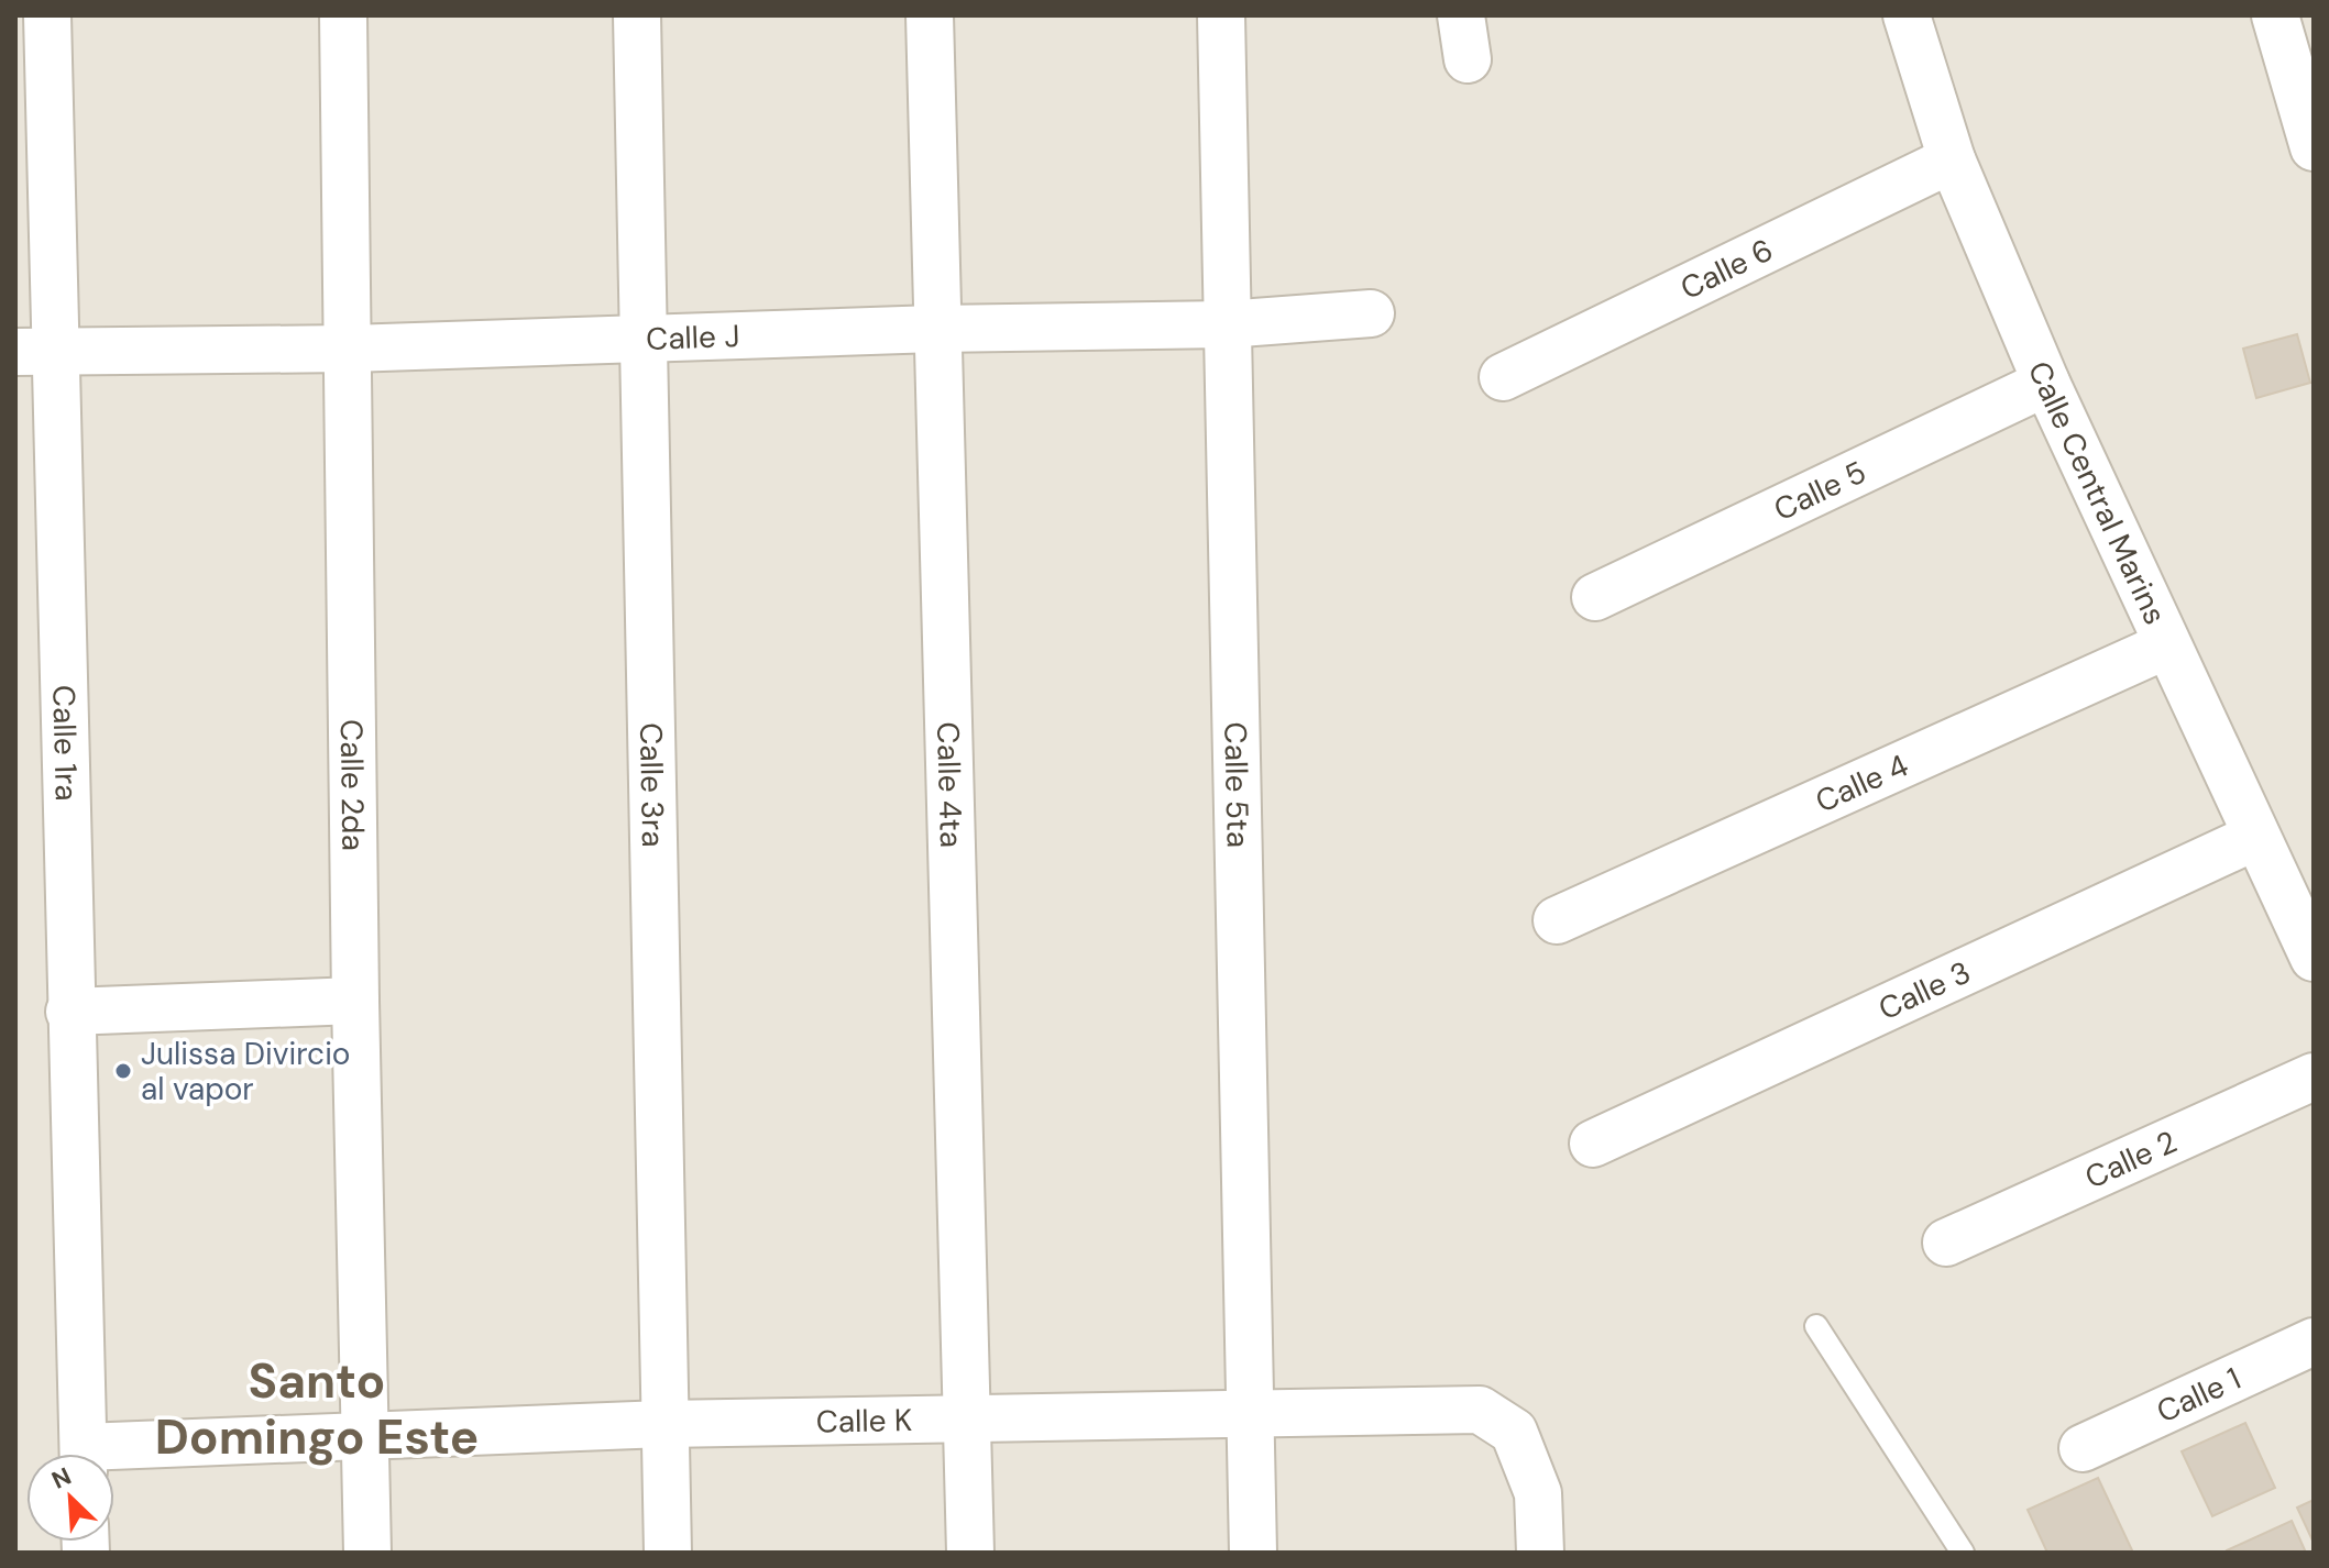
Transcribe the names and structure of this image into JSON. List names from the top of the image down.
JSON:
{
  "streets": {
    "street": [
      "Calle 6",
      "Calle J",
      "Calle 5",
      "Calle Central Marins",
      "Calle 1ra",
      "Calle 4",
      "Calle 2da",
      "Calle 3ra",
      "Calle 4ta",
      "Calle 5ta",
      "Calle 3",
      "Calle 2",
      "Calle 1",
      "Calle K"
    ]
  },
  "crossings": [
    ["Calle 6", "Calle Central Marins"],
    ["Calle J", "Calle 1ra"],
    ["Calle J", "Calle 2da"],
    ["Calle J", "Calle 3ra"],
    ["Calle J", "Calle 4ta"],
    ["Calle J", "Calle 5ta"],
    ["Calle 5", "Calle Central Marins"],
    ["Calle Central Marins", "Calle 4"],
    ["Calle Central Marins", "Calle 3"],
    ["Calle 2da", "Calle K"],
    ["Calle 3ra", "Calle K"],
    ["Calle 4ta", "Calle K"],
    ["Calle 5ta", "Calle K"]
  ],
  "districts": ["Santo Domingo Este"],
  "places": ["Julissa Divircio al vapor"],
  "north": "top left"
}
